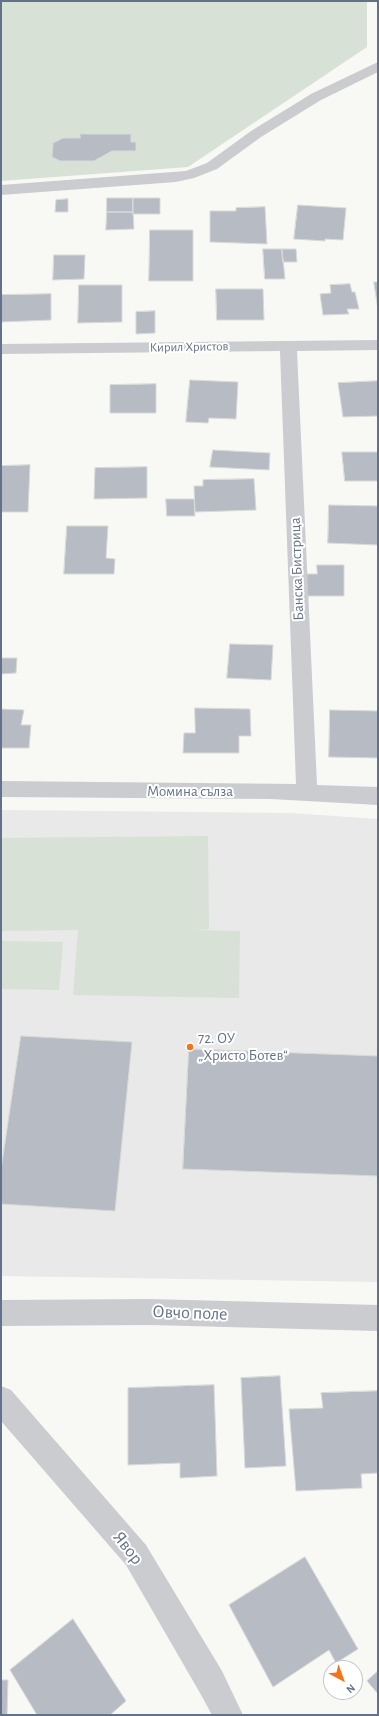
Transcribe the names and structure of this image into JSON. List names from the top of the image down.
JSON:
{
  "streets": {
    "street": [
      "Кирил Христов",
      "Банска Бистрица",
      "Момина сълза",
      "Овчо поле",
      "Явор"
    ]
  },
  "crossings": [
    ["Кирил Христов", "Банска Бистрица"],
    ["Банска Бистрица", "Момина сълза"]
  ],
  "places": ["72. ОУ „Христо Ботев“"],
  "north": "bottom right"
}
